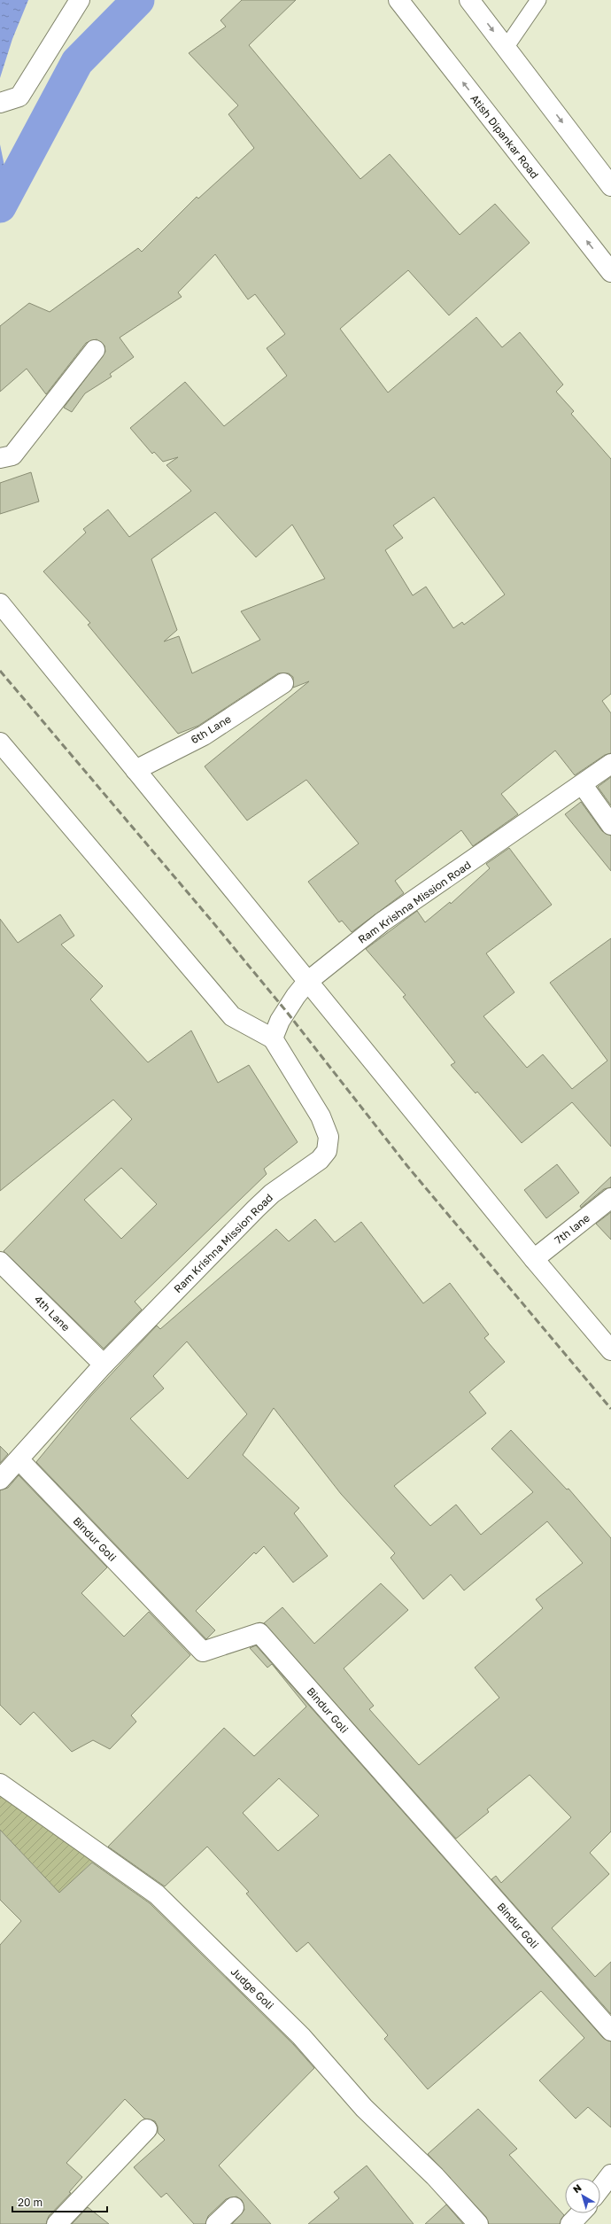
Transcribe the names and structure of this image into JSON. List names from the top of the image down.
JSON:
{
  "streets": {
    "street": [
      "Atish Dipankar Road",
      "6th Lane",
      "Ram Krishna Mission Road",
      "7th lane",
      "4th Lane",
      "Bindur Goli",
      "Judge Goli"
    ]
  },
  "crossings": [
    ["Ram Krishna Mission Road", "4th Lane"],
    ["Ram Krishna Mission Road", "Bindur Goli"]
  ],
  "scale_bar": "20 m",
  "north": "top left"
}
